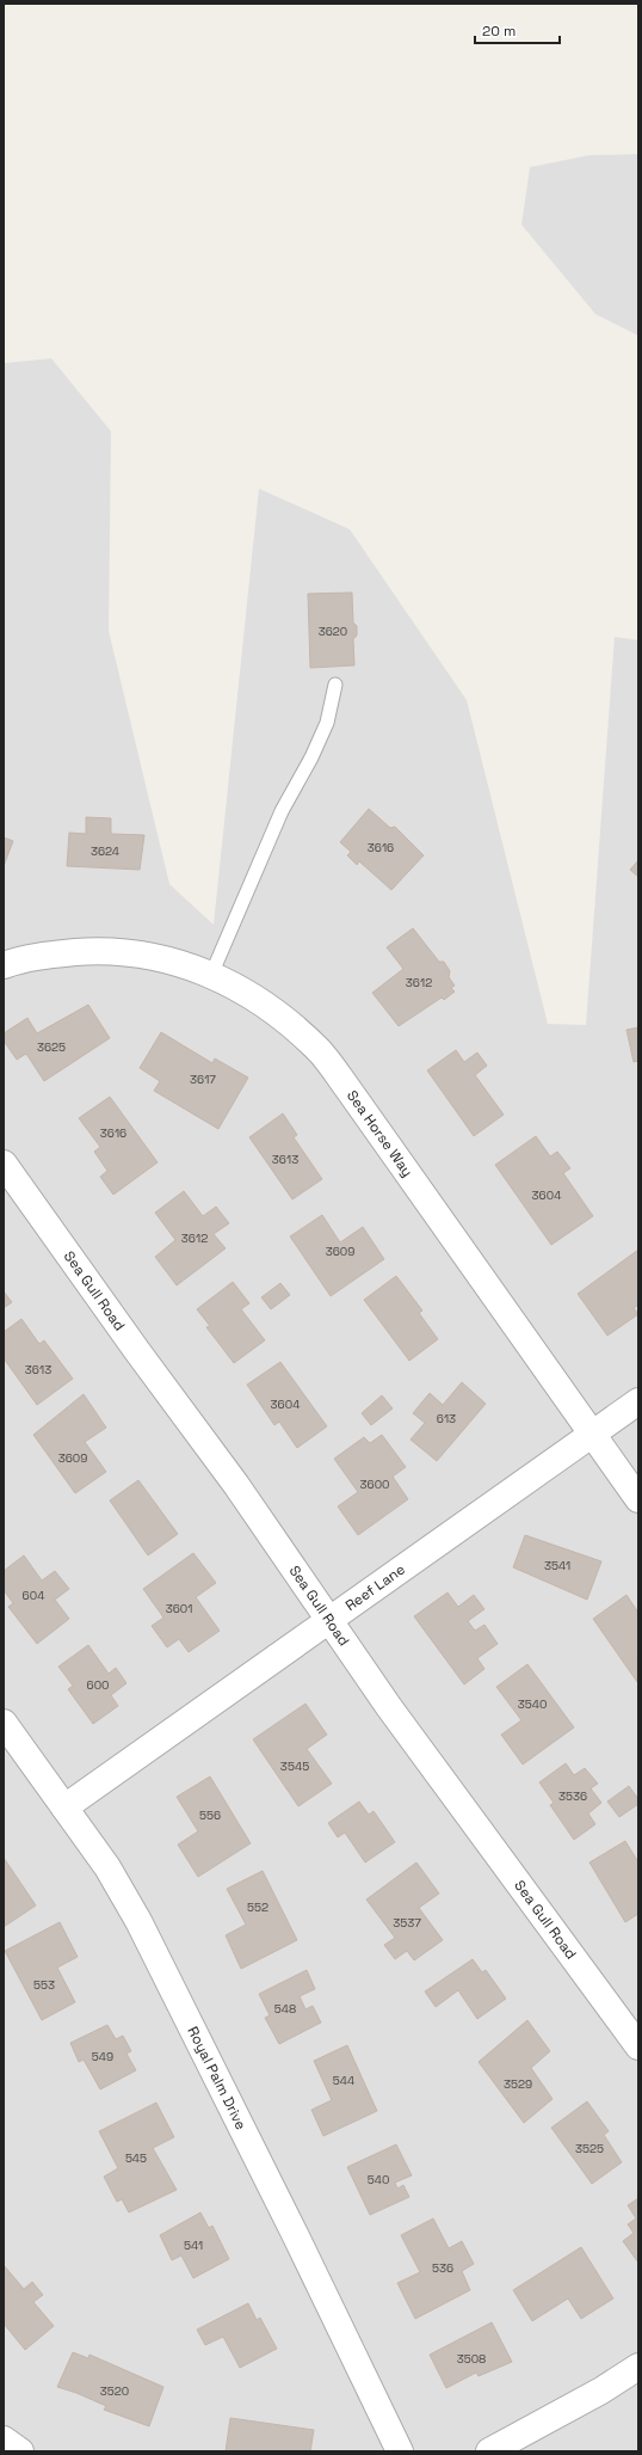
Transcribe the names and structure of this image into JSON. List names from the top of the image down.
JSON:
{
  "streets": {
    "street": [
      "Sea Horse Way",
      "Sea Gull Road",
      "Reef Lane",
      "Royal Palm Drive"
    ]
  },
  "crossings": [
    ["Sea Horse Way", "Reef Lane"],
    ["Sea Gull Road", "Reef Lane"],
    ["Reef Lane", "Royal Palm Drive"]
  ],
  "house_numbers": [
    "3620",
    "3616",
    "3624",
    "3612",
    "3625",
    "3617",
    "3616",
    "3613",
    "3604",
    "3612",
    "3609",
    "3613",
    "3604",
    "613",
    "3609",
    "3600",
    "3541",
    "604",
    "3601",
    "600",
    "3540",
    "3545",
    "3536",
    "556",
    "552",
    "3537",
    "553",
    "548",
    "549",
    "544",
    "3529",
    "3525",
    "545",
    "540",
    "541",
    "536",
    "3508",
    "3520"
  ],
  "scale_bar": "20 m"
}
